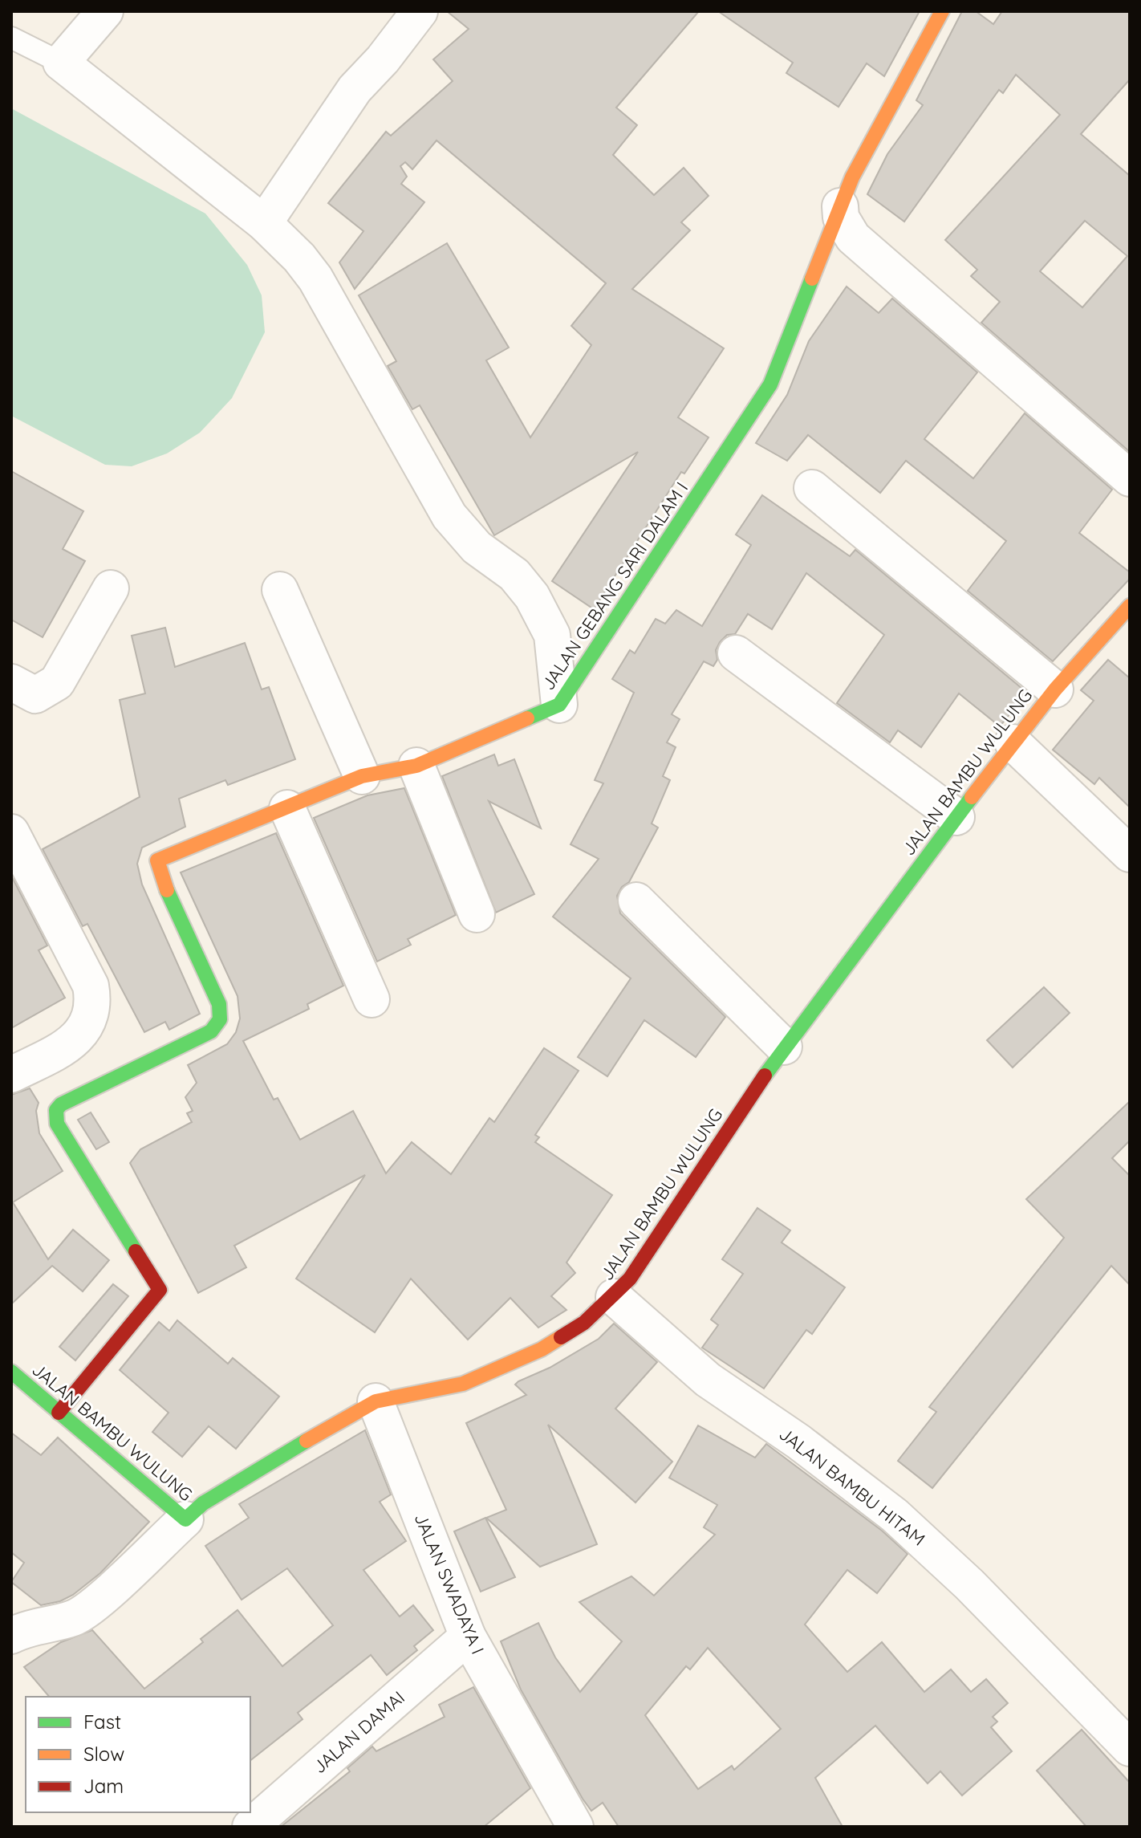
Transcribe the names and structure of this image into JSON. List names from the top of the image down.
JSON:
{
  "streets": {
    "street": [
      "JALAN GEBANG SARI DALAM I",
      "JALAN BAMBU WULUNG",
      "JALAN BAMBU HITAM",
      "JALAN SWADAYA I",
      "JALAN DAMAI"
    ]
  },
  "crossings": [
    ["JALAN GEBANG SARI DALAM I", "JALAN BAMBU WULUNG"],
    ["JALAN BAMBU WULUNG", "JALAN BAMBU HITAM"],
    ["JALAN BAMBU WULUNG", "JALAN SWADAYA I"],
    ["JALAN SWADAYA I", "JALAN DAMAI"]
  ],
  "legend": ["Fast", "Slow", "Jam"]
}
